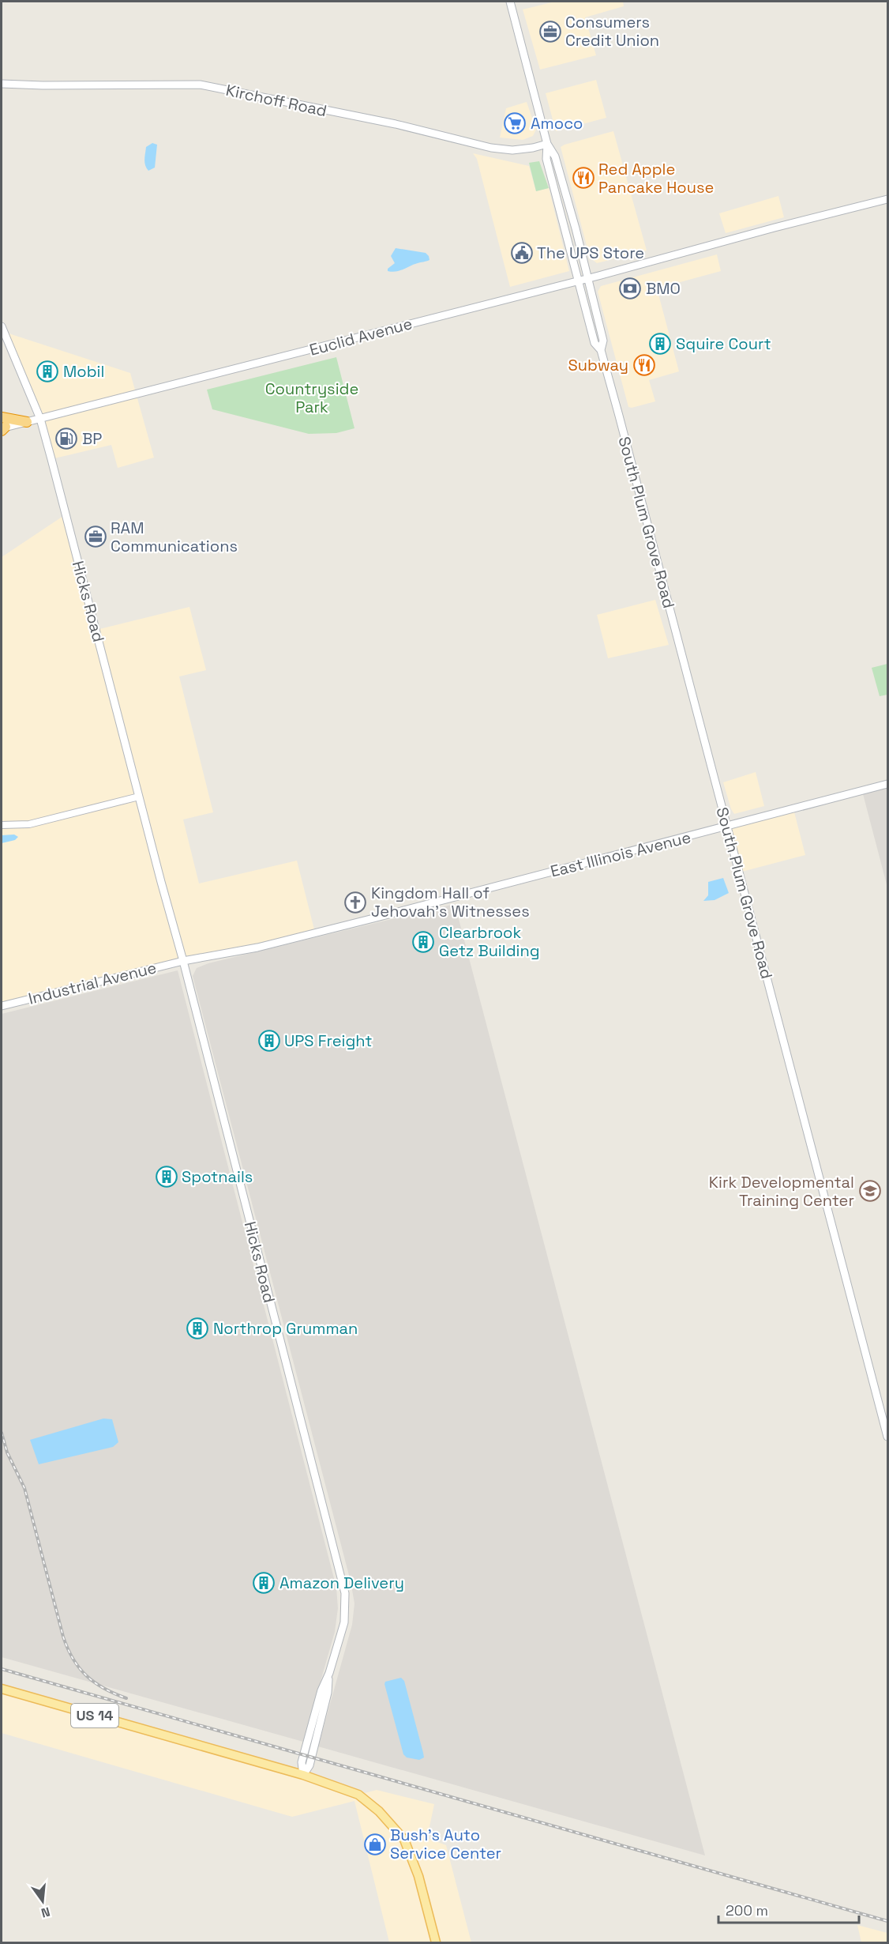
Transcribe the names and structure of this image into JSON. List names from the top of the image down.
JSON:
{
  "streets": {
    "main road": [
      "Kirchoff Road",
      "Euclid Avenue",
      "South Plum Grove Road",
      "Hicks Road",
      "East Illinois Avenue",
      "Industrial Avenue",
      "US 14"
    ]
  },
  "crossings": [
    ["Kirchoff Road", "South Plum Grove Road"],
    ["Euclid Avenue", "South Plum Grove Road"],
    ["Euclid Avenue", "Hicks Road"],
    ["South Plum Grove Road", "East Illinois Avenue"],
    ["Hicks Road", "East Illinois Avenue"],
    ["Hicks Road", "Industrial Avenue"],
    ["Hicks Road", "US 14"],
    ["East Illinois Avenue", "Industrial Avenue"]
  ],
  "parks": ["Countryside Park"],
  "places": {
    "office": ["Consumers Credit Union", "RAM Communications"],
    "supermarket": ["Amoco"],
    "restaurant": ["Red Apple Pancake House", "Subway"],
    "public building": ["The UPS Store"],
    "bank": ["BMO"],
    "building": [
      "Squire Court",
      "Mobil",
      "Clearbrook Getz Building",
      "UPS Freight",
      "Spotnails",
      "Northrop Grumman",
      "Amazon Delivery"
    ],
    "fuel station": ["BP"],
    "church": ["Kingdom Hall of Jehovah's Witnesses"],
    "school or university": ["Kirk Developmental Training Center"],
    "shop": ["Bush's Auto Service Center"]
  },
  "scale_bar": "200 m",
  "north": "bottom"
}
